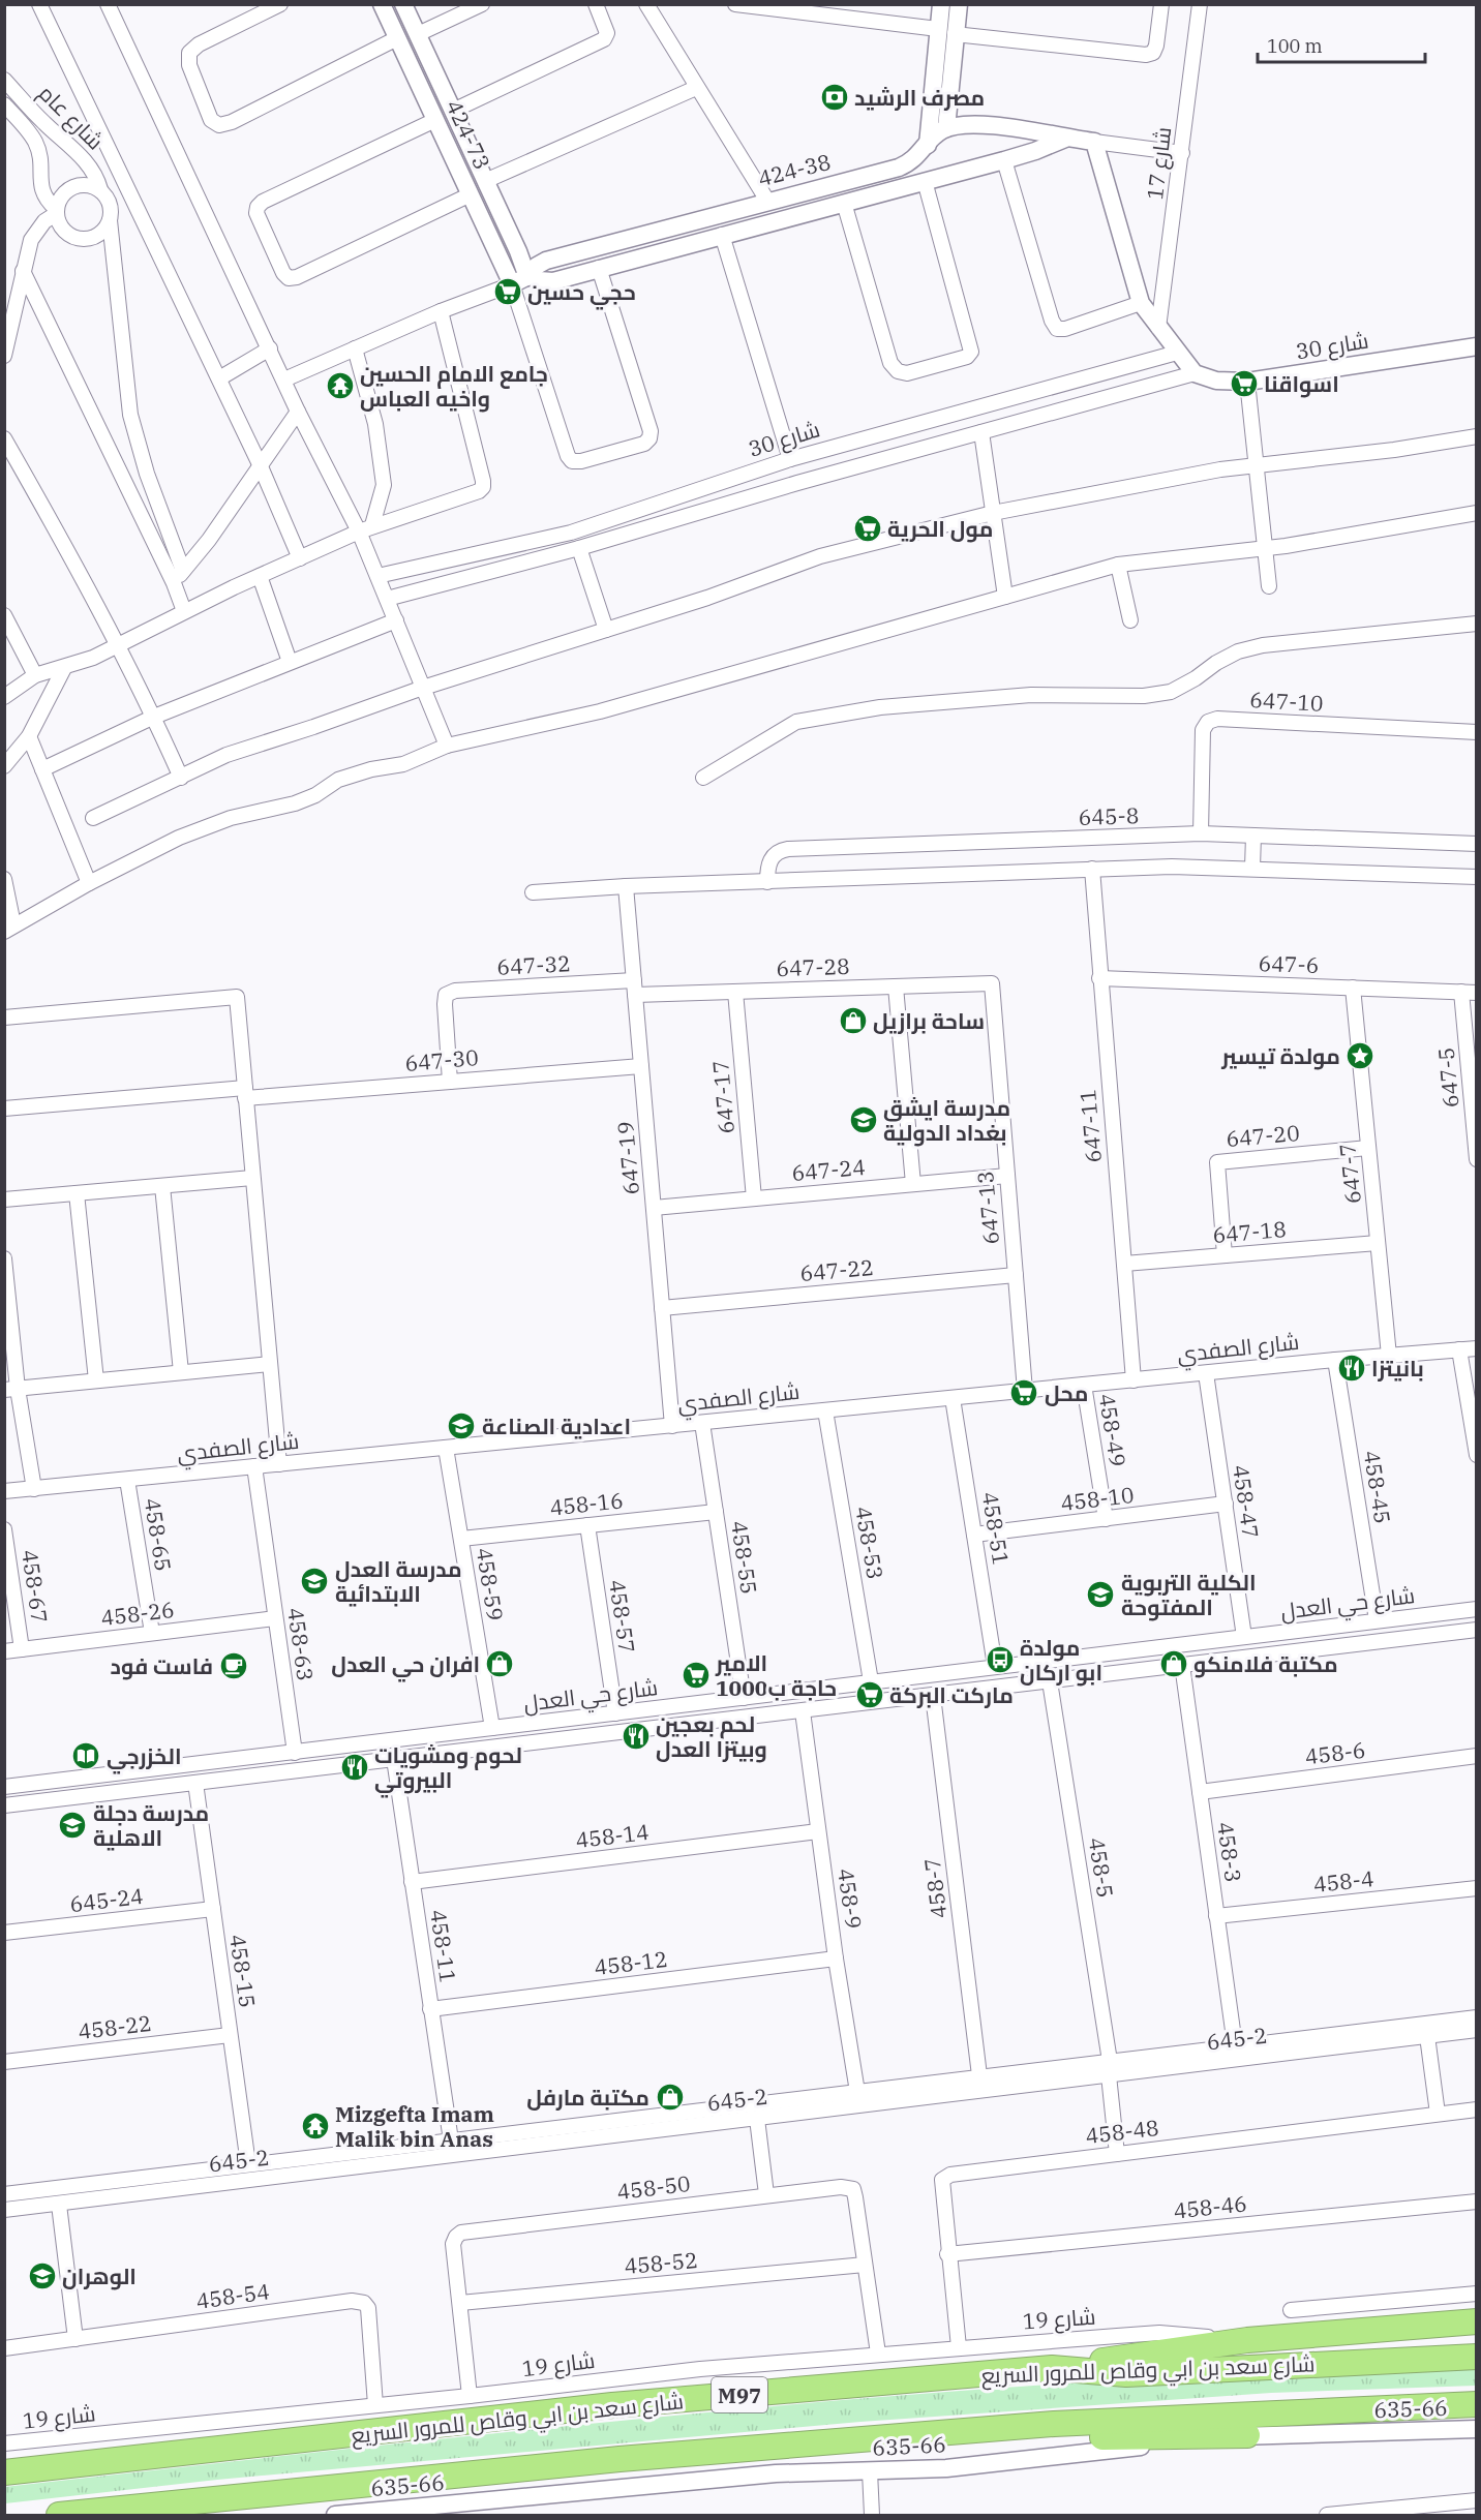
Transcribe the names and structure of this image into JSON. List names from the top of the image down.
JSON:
{
  "streets": {
    "highway": ["شارع سعد بن ابي وقاص للمرور السريع", "M97"],
    "street": [
      "شارع عام",
      "424-73",
      "شارع 17",
      "424-38",
      "شارع 30",
      "647-10",
      "645-8",
      "647-6",
      "647-32",
      "647-28",
      "647-30",
      "647-5",
      "647-17",
      "647-11",
      "647-20",
      "647-19",
      "647-24",
      "647-7",
      "647-13",
      "647-18",
      "647-22",
      "شارع الصفدي",
      "458-49",
      "458-45",
      "458-10",
      "458-47",
      "458-16",
      "458-51",
      "458-65",
      "458-53",
      "458-55",
      "458-59",
      "458-67",
      "شارع حي العدل",
      "458-26",
      "458-57",
      "458-63",
      "458-6",
      "458-14",
      "458-3",
      "458-5",
      "458-4",
      "458-7",
      "458-9",
      "645-24",
      "458-11",
      "458-12",
      "458-15",
      "458-22",
      "645-2",
      "458-48",
      "458-50",
      "458-46",
      "458-52",
      "458-54",
      "شارع 19",
      "635-66"
    ]
  },
  "crossings": [
    ["424-73", "424-38"],
    ["شارع 17", "424-38"],
    ["647-10", "645-8"],
    ["647-6", "647-5"],
    ["647-6", "647-11"],
    ["647-6", "647-7"],
    ["647-32", "647-28"],
    ["647-32", "647-30"],
    ["647-32", "647-19"],
    ["647-28", "647-17"],
    ["647-28", "647-19"],
    ["647-28", "647-13"],
    ["647-30", "647-19"],
    ["647-17", "647-24"],
    ["647-11", "647-18"],
    ["647-11", "شارع الصفدي"],
    ["647-20", "647-7"],
    ["647-20", "647-18"],
    ["647-19", "647-24"],
    ["647-19", "647-22"],
    ["647-19", "شارع الصفدي"],
    ["647-24", "647-13"],
    ["647-7", "647-18"],
    ["647-7", "شارع الصفدي"],
    ["647-13", "647-22"],
    ["647-13", "شارع الصفدي"],
    ["شارع الصفدي", "458-49"],
    ["شارع الصفدي", "458-45"],
    ["شارع الصفدي", "458-47"],
    ["شارع الصفدي", "458-51"],
    ["شارع الصفدي", "458-65"],
    ["شارع الصفدي", "458-53"],
    ["شارع الصفدي", "458-55"],
    ["شارع الصفدي", "458-59"],
    ["شارع الصفدي", "458-63"],
    ["458-49", "458-10"],
    ["458-45", "شارع حي العدل"],
    ["458-10", "458-47"],
    ["458-10", "458-51"],
    ["458-47", "شارع حي العدل"],
    ["458-16", "458-55"],
    ["458-16", "458-59"],
    ["458-16", "458-57"],
    ["458-51", "شارع حي العدل"],
    ["458-65", "458-26"],
    ["458-53", "شارع حي العدل"],
    ["458-55", "شارع حي العدل"],
    ["458-59", "شارع حي العدل"],
    ["458-67", "458-26"],
    ["شارع حي العدل", "458-57"],
    ["شارع حي العدل", "458-63"],
    ["شارع حي العدل", "458-3"],
    ["شارع حي العدل", "458-5"],
    ["شارع حي العدل", "458-7"],
    ["شارع حي العدل", "458-9"],
    ["شارع حي العدل", "458-11"],
    ["شارع حي العدل", "458-15"],
    ["458-26", "458-63"],
    ["458-6", "458-3"],
    ["458-14", "458-9"],
    ["458-14", "458-11"],
    ["458-3", "458-4"],
    ["458-3", "645-2"],
    ["458-5", "645-2"],
    ["458-5", "458-48"],
    ["458-7", "645-2"],
    ["458-9", "458-12"],
    ["458-9", "645-2"],
    ["645-24", "458-15"],
    ["458-11", "458-12"],
    ["458-11", "645-2"],
    ["458-15", "458-22"],
    ["458-15", "645-2"],
    ["458-48", "458-46"],
    ["458-48", "شارع 19"],
    ["458-50", "458-52"],
    ["458-50", "شارع 19"],
    ["458-54", "شارع 19"]
  ],
  "places": {
    "bank": ["مصرف الرشيد"],
    "supermarket": [
      "حجي حسين",
      "اسواقنا",
      "مول الحرية",
      "محل",
      "الامير حاجة ب1000",
      "ماركت البركة"
    ],
    "temple": ["جامع الامام الحسين واخيه العباس", "Mizgefta Imam Malik bin Anas"],
    "shop": [
      "ساحة برازيل",
      "افران حي العدل",
      "مكتبة فلامنكو",
      "مكتبة مارفل"
    ],
    "place": ["مولدة تيسير"],
    "school or university": [
      "مدرسة ايشق بغداد الدولية",
      "اعدادية الصناعة",
      "مدرسة العدل الابتدائية",
      "الكلية التربوية المفتوحة",
      "مدرسة دجلة الاهلية",
      "الوهران"
    ],
    "restaurant": ["بانيتزا", "لحم بعجين وبيتزا العدل", "لحوم ومشويات البيروتي"],
    "bus stop": ["مولدة ابو اركان"],
    "cafe": ["فاست فود"],
    "library": ["الخزرجي"]
  },
  "scale_bar": "100 m"
}
